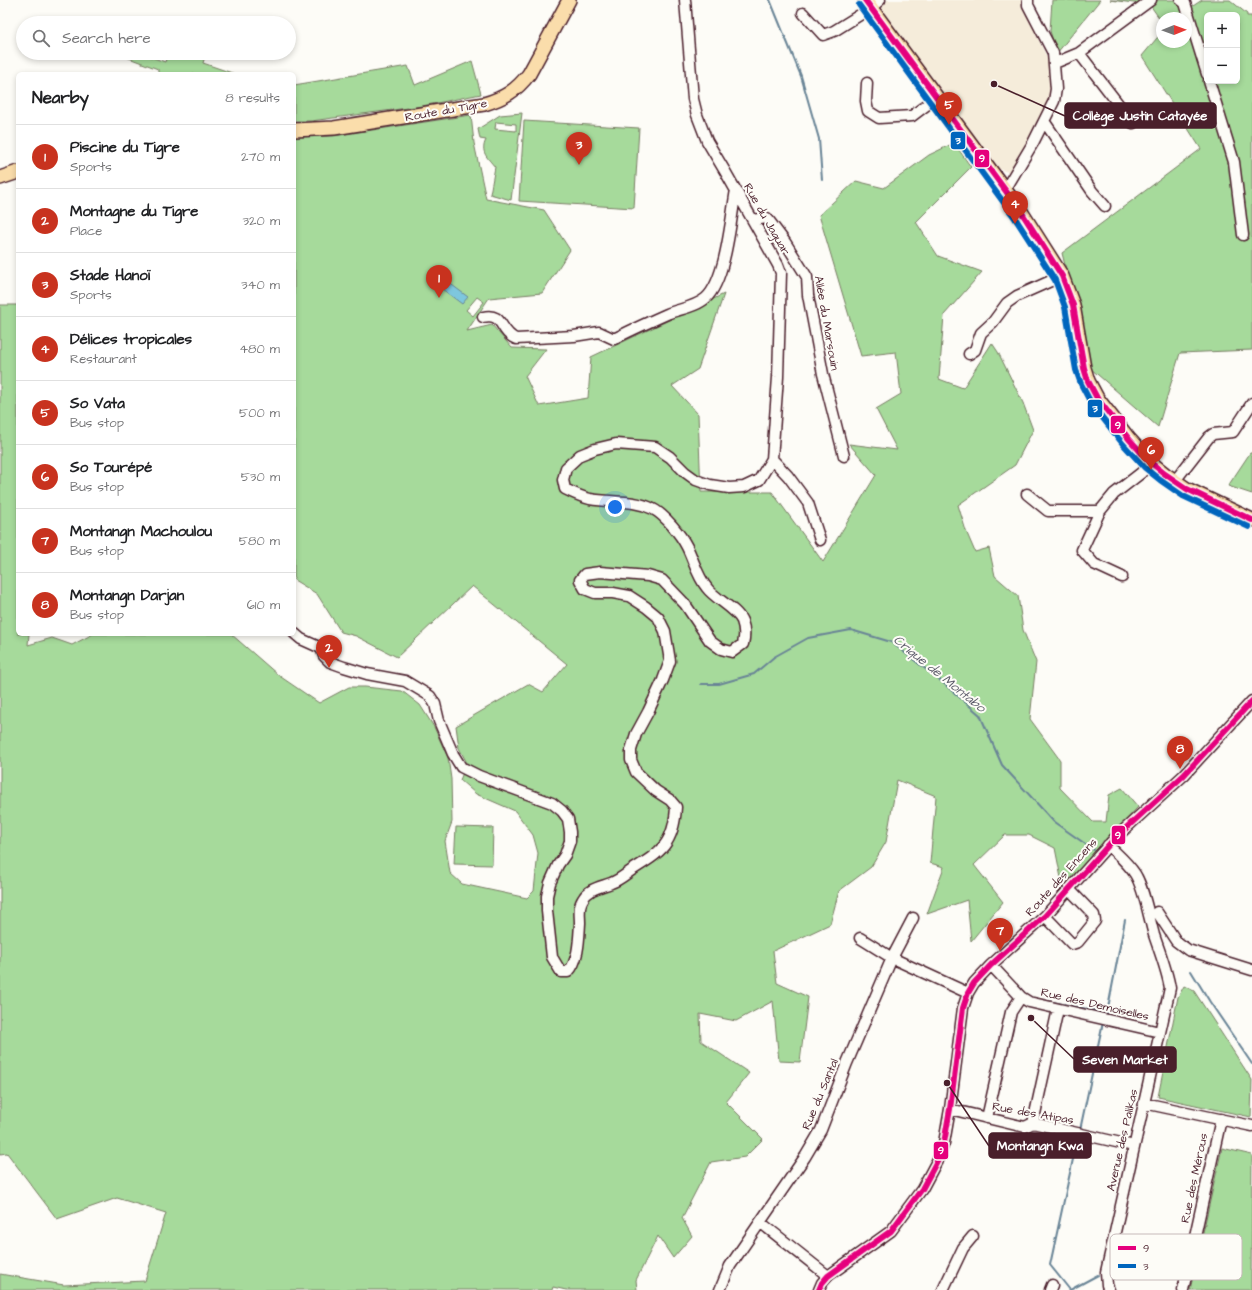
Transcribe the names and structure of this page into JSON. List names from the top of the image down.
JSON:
{
  "streets": {
    "main road": ["Route du Tigre"],
    "street": [
      "Rue du Jaguar",
      "Allée du Marsouin",
      "Route des Encens",
      "Rue des Demoiselles",
      "Rue du Santal",
      "Rue des Atipas",
      "Avenue des Palikas",
      "Rue des Mérous"
    ]
  },
  "crossings": [
    ["Rue du Jaguar", "Allée du Marsouin"],
    ["Route des Encens", "Rue des Demoiselles"],
    ["Route des Encens", "Rue des Atipas"],
    ["Route des Encens", "Avenue des Palikas"],
    ["Rue des Demoiselles", "Avenue des Palikas"],
    ["Rue des Atipas", "Avenue des Palikas"]
  ],
  "water": ["Crique de Montabo"],
  "places": ["Collège Justin Catayée", "Seven Market", "Montangn Kwa"],
  "lines": ["transit line 9", "transit line 3"],
  "legend": ["9", "3"],
  "north": "right",
  "page": {
    "map_buttons": ["+", "−"],
    "search": "Search here",
    "heading": ["Nearby", "8 results"],
    "pins": [
      "5",
      "3",
      "4",
      "1",
      "6",
      "2",
      "8",
      "7"
    ],
    "list": [
      {
        "mark": "1",
        "name": "Piscine du Tigre",
        "note": "Sports",
        "value": "270 m"
      },
      {
        "mark": "2",
        "name": "Montagne du Tigre",
        "note": "Place",
        "value": "320 m"
      },
      {
        "mark": "3",
        "name": "Stade Hanoï",
        "note": "Sports",
        "value": "340 m"
      },
      {
        "mark": "4",
        "name": "Délices tropicales",
        "note": "Restaurant",
        "value": "480 m"
      },
      {
        "mark": "5",
        "name": "So Vata",
        "note": "Bus stop",
        "value": "500 m"
      },
      {
        "mark": "6",
        "name": "So Tourépé",
        "note": "Bus stop",
        "value": "530 m"
      },
      {
        "mark": "7",
        "name": "Montangn Machoulou",
        "note": "Bus stop",
        "value": "580 m"
      },
      {
        "mark": "8",
        "name": "Montangn Darjan",
        "note": "Bus stop",
        "value": "610 m"
      }
    ]
  }
}
